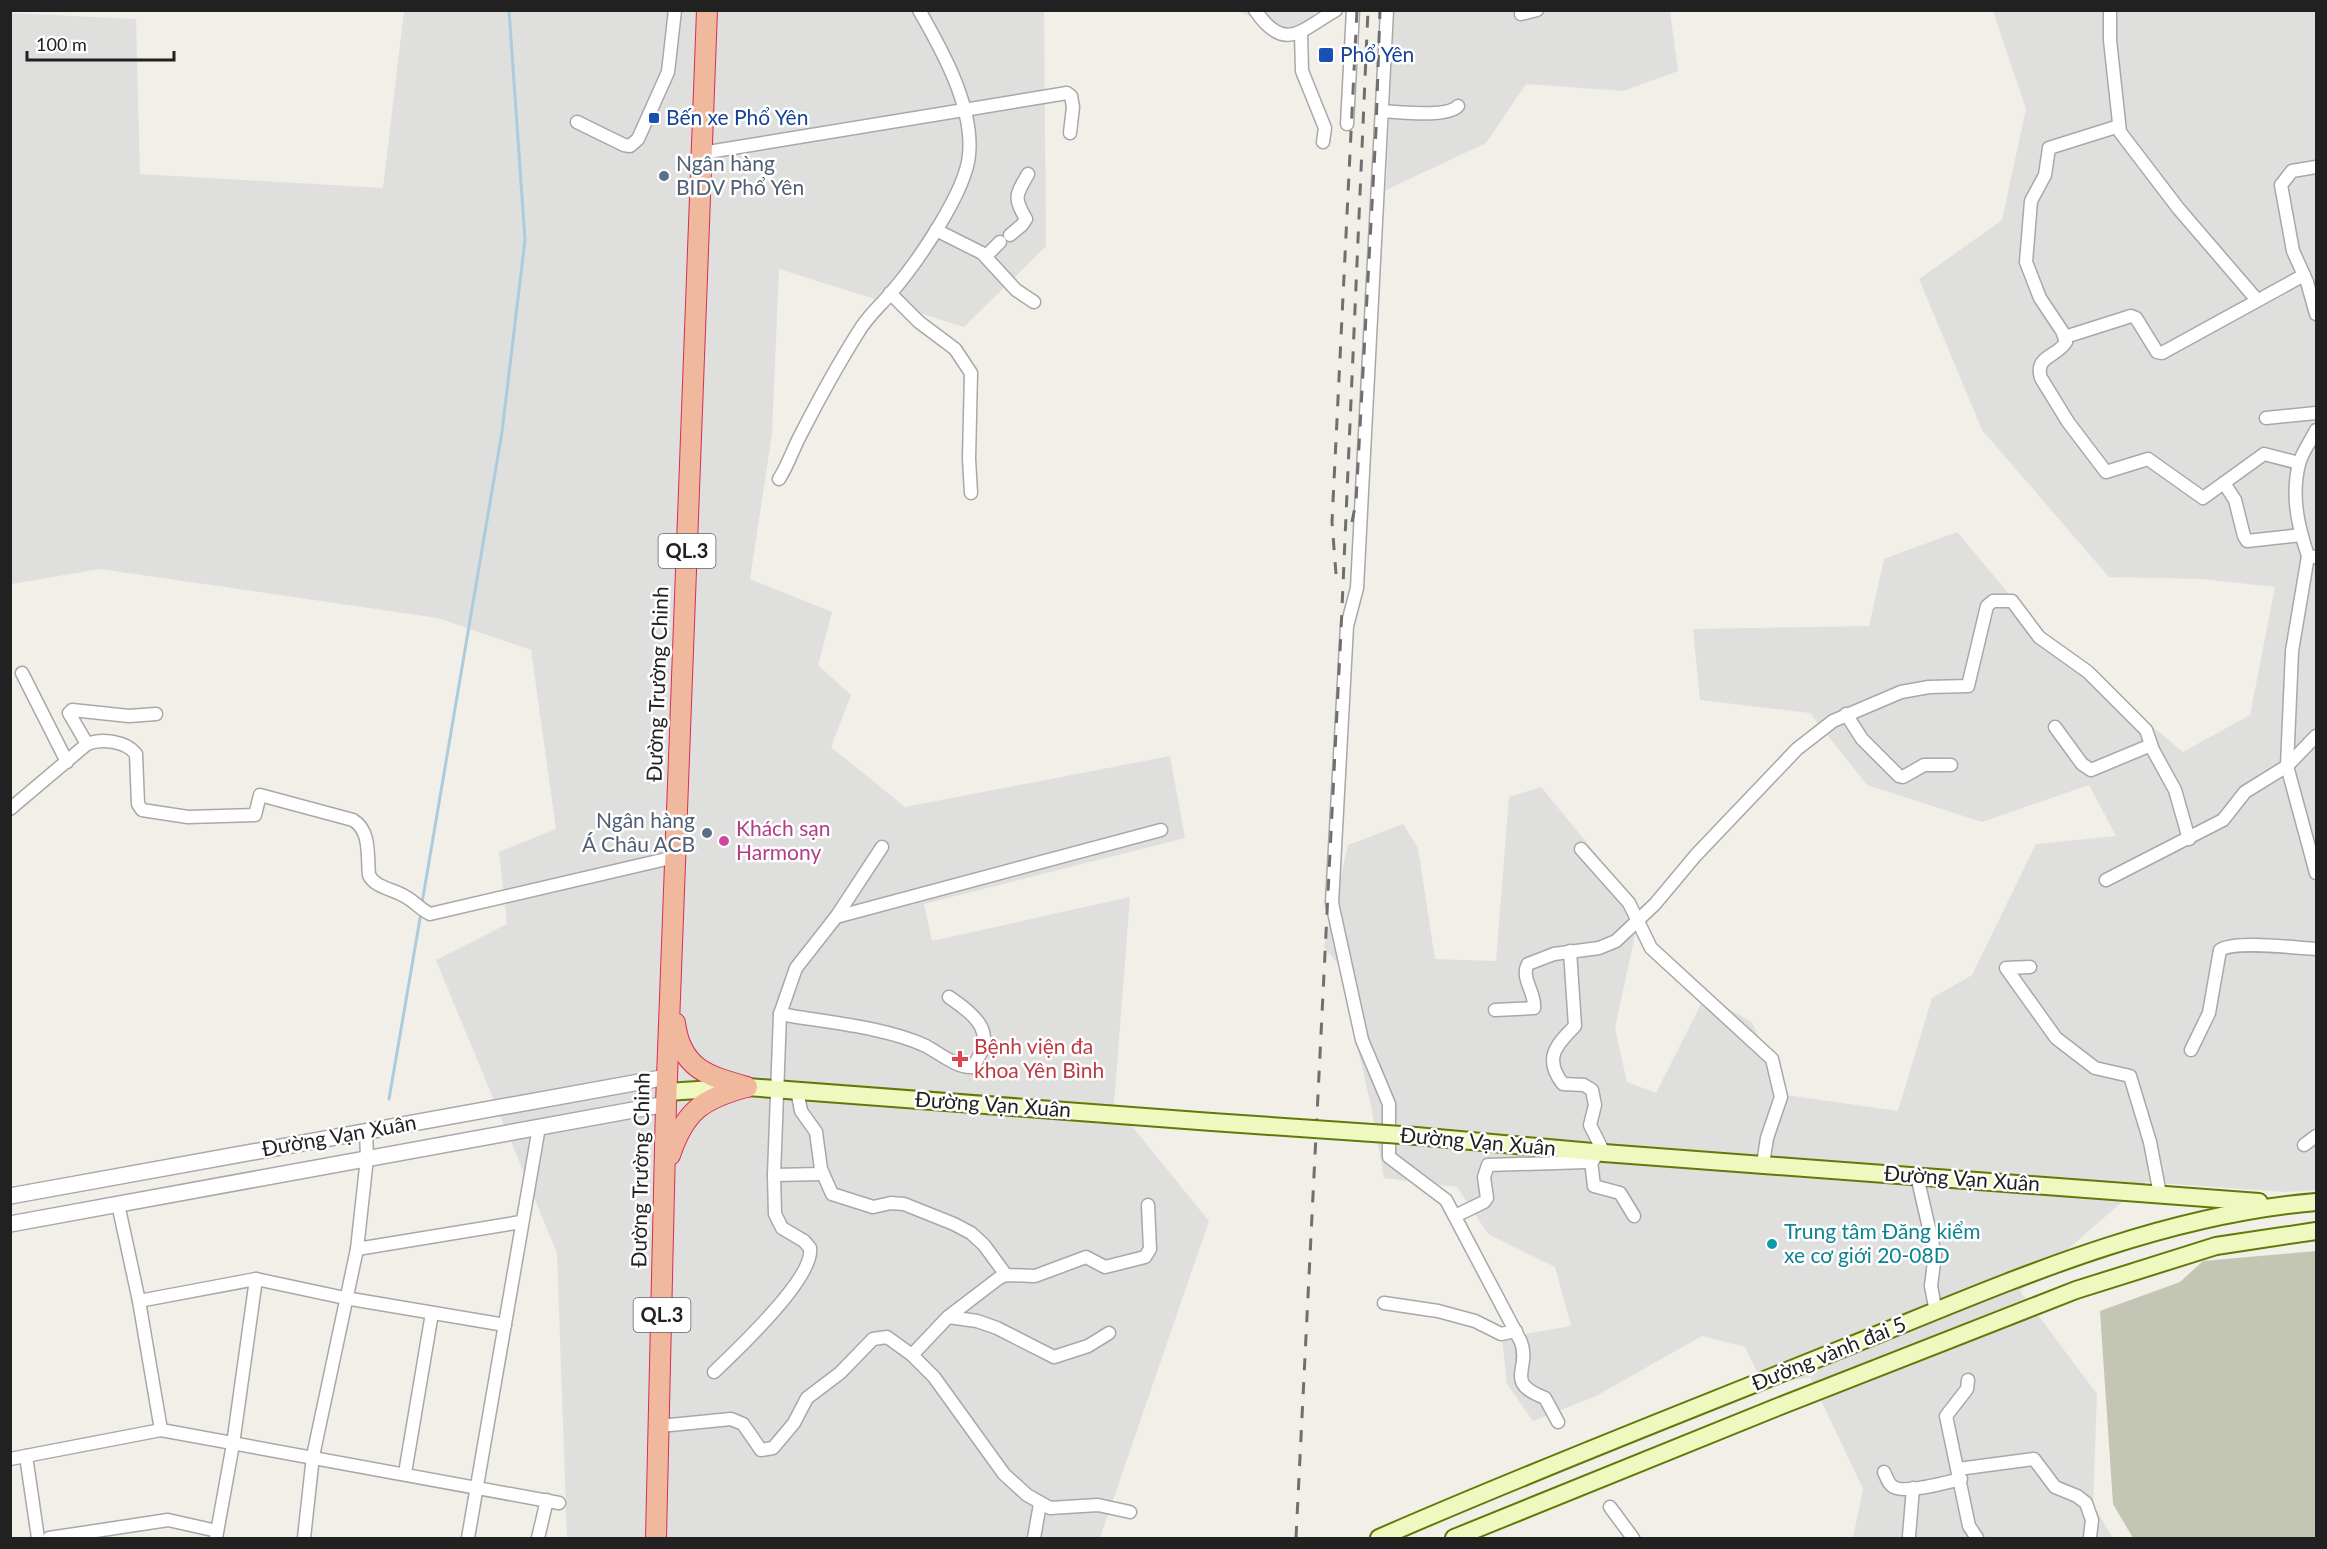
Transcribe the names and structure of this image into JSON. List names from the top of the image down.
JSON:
{
  "streets": {
    "highway": ["QL.3", "Đường Trường Chinh"],
    "main road": ["Đường Vạn Xuân", "Đường vành đai 5"]
  },
  "crossings": [
    ["Đường Trường Chinh", "Đường Vạn Xuân"],
    ["Đường Vạn Xuân", "Đường vành đai 5"]
  ],
  "places": {
    "transit": ["Phổ Yên", "Bến xe Phổ Yên"],
    "other": [
      "Ngân hàng BIDV Phổ Yên",
      "Ngân hàng Á Châu ACB",
      "Khách sạn Harmony",
      "Trung tâm Đăng kiểm xe cơ giới 20-08D"
    ],
    "health": ["Bệnh viện đa khoa Yên Bình"]
  },
  "scale_bar": "100 m"
}
